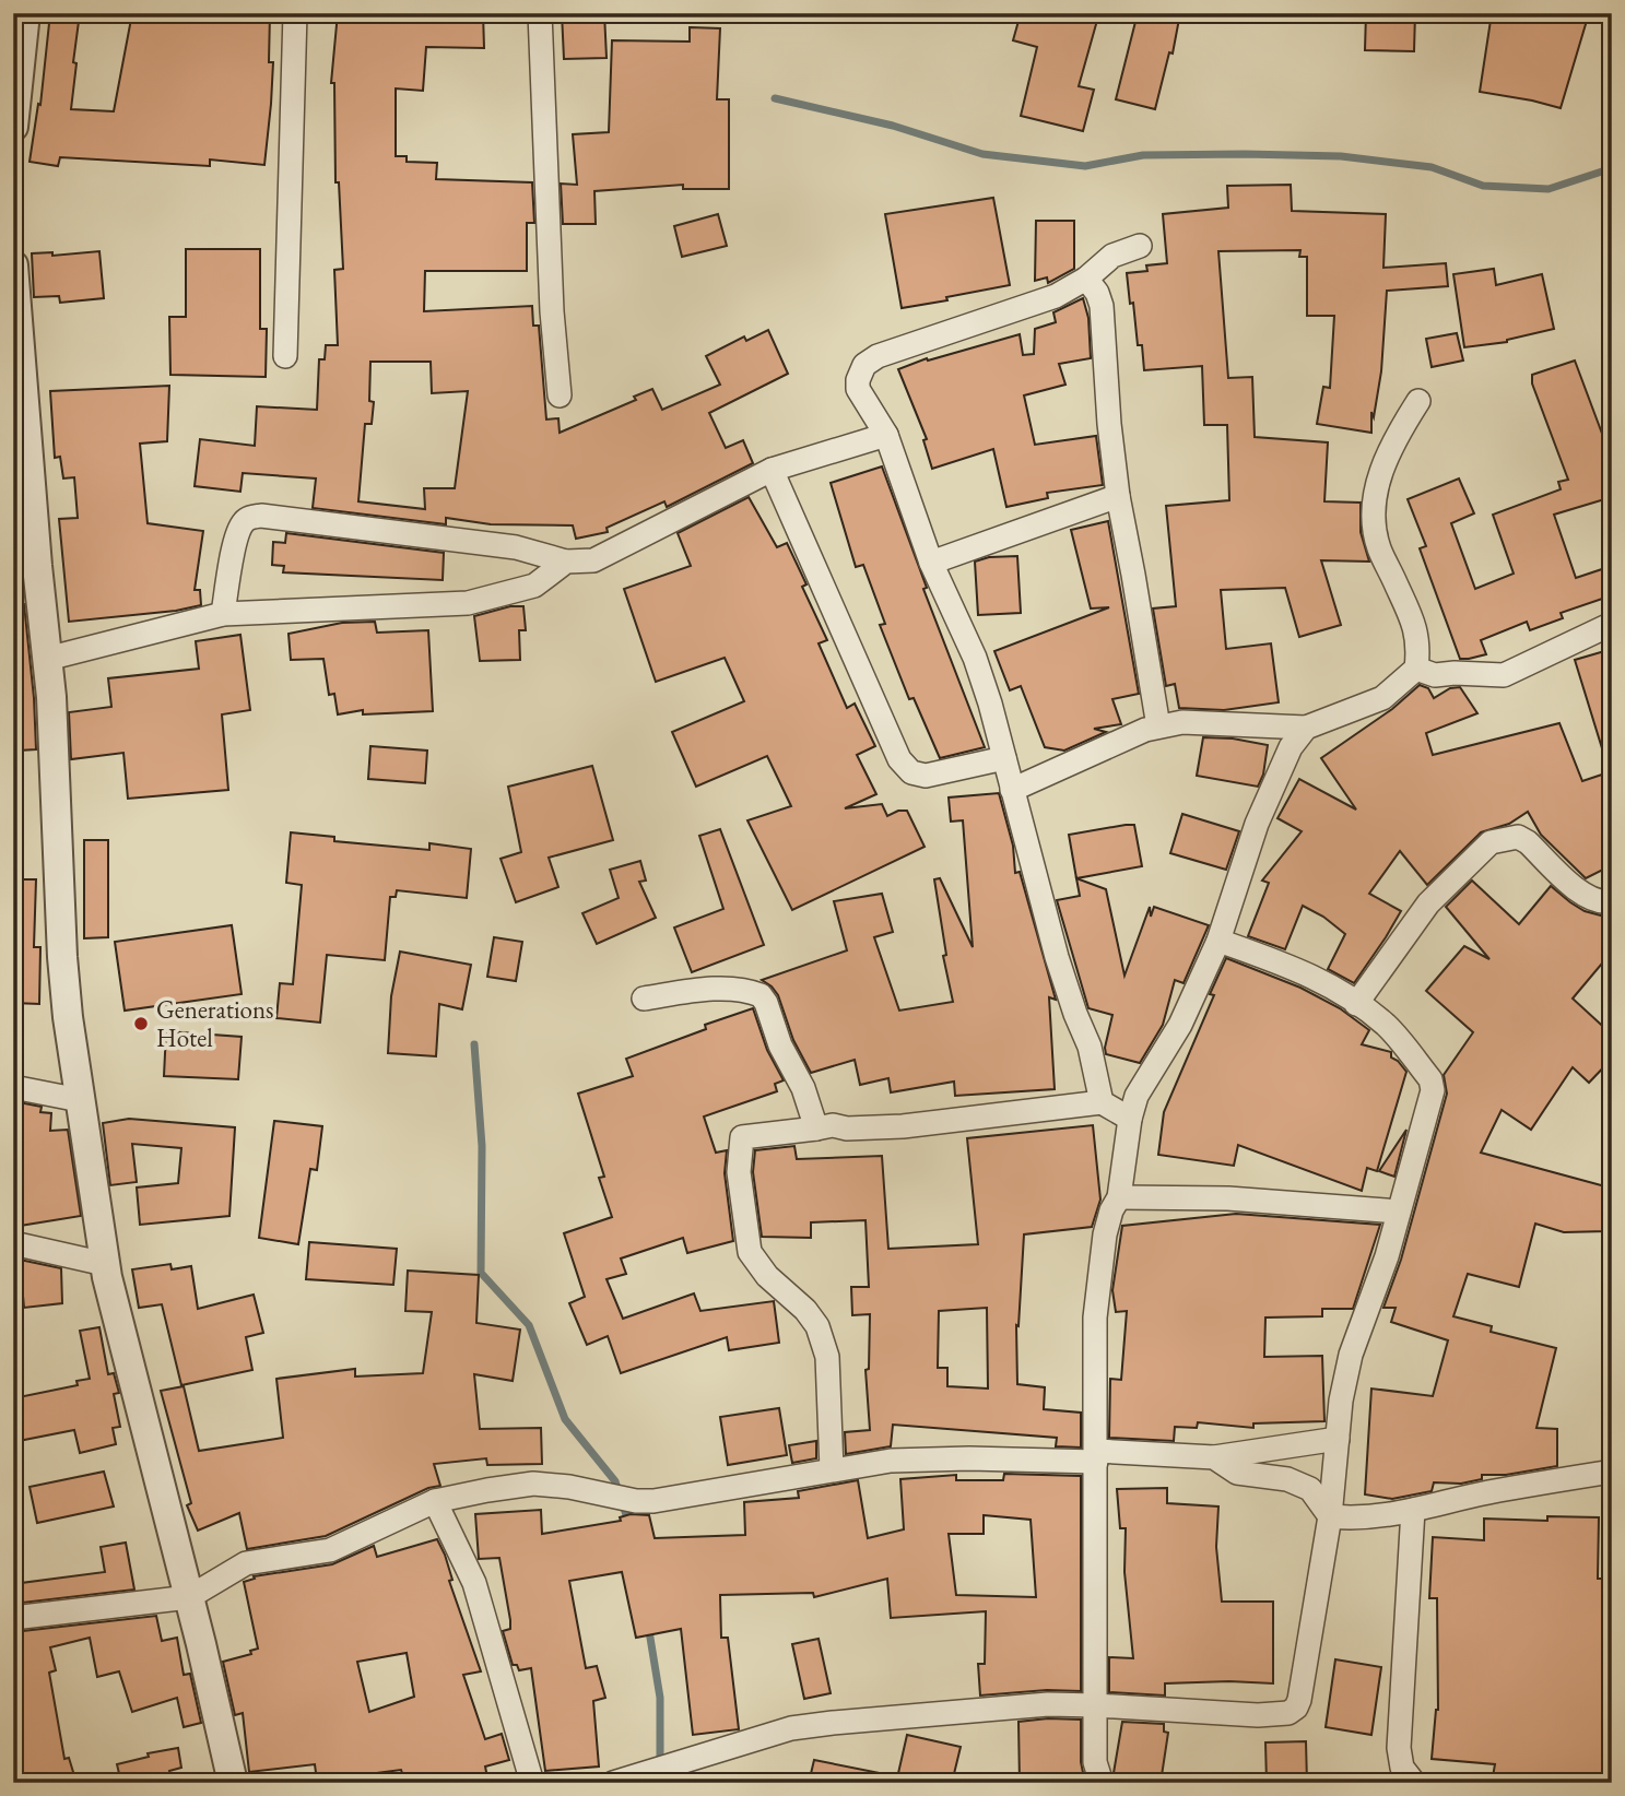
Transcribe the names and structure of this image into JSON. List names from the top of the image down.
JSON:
{
  "places": ["Generations Hotel"]
}
